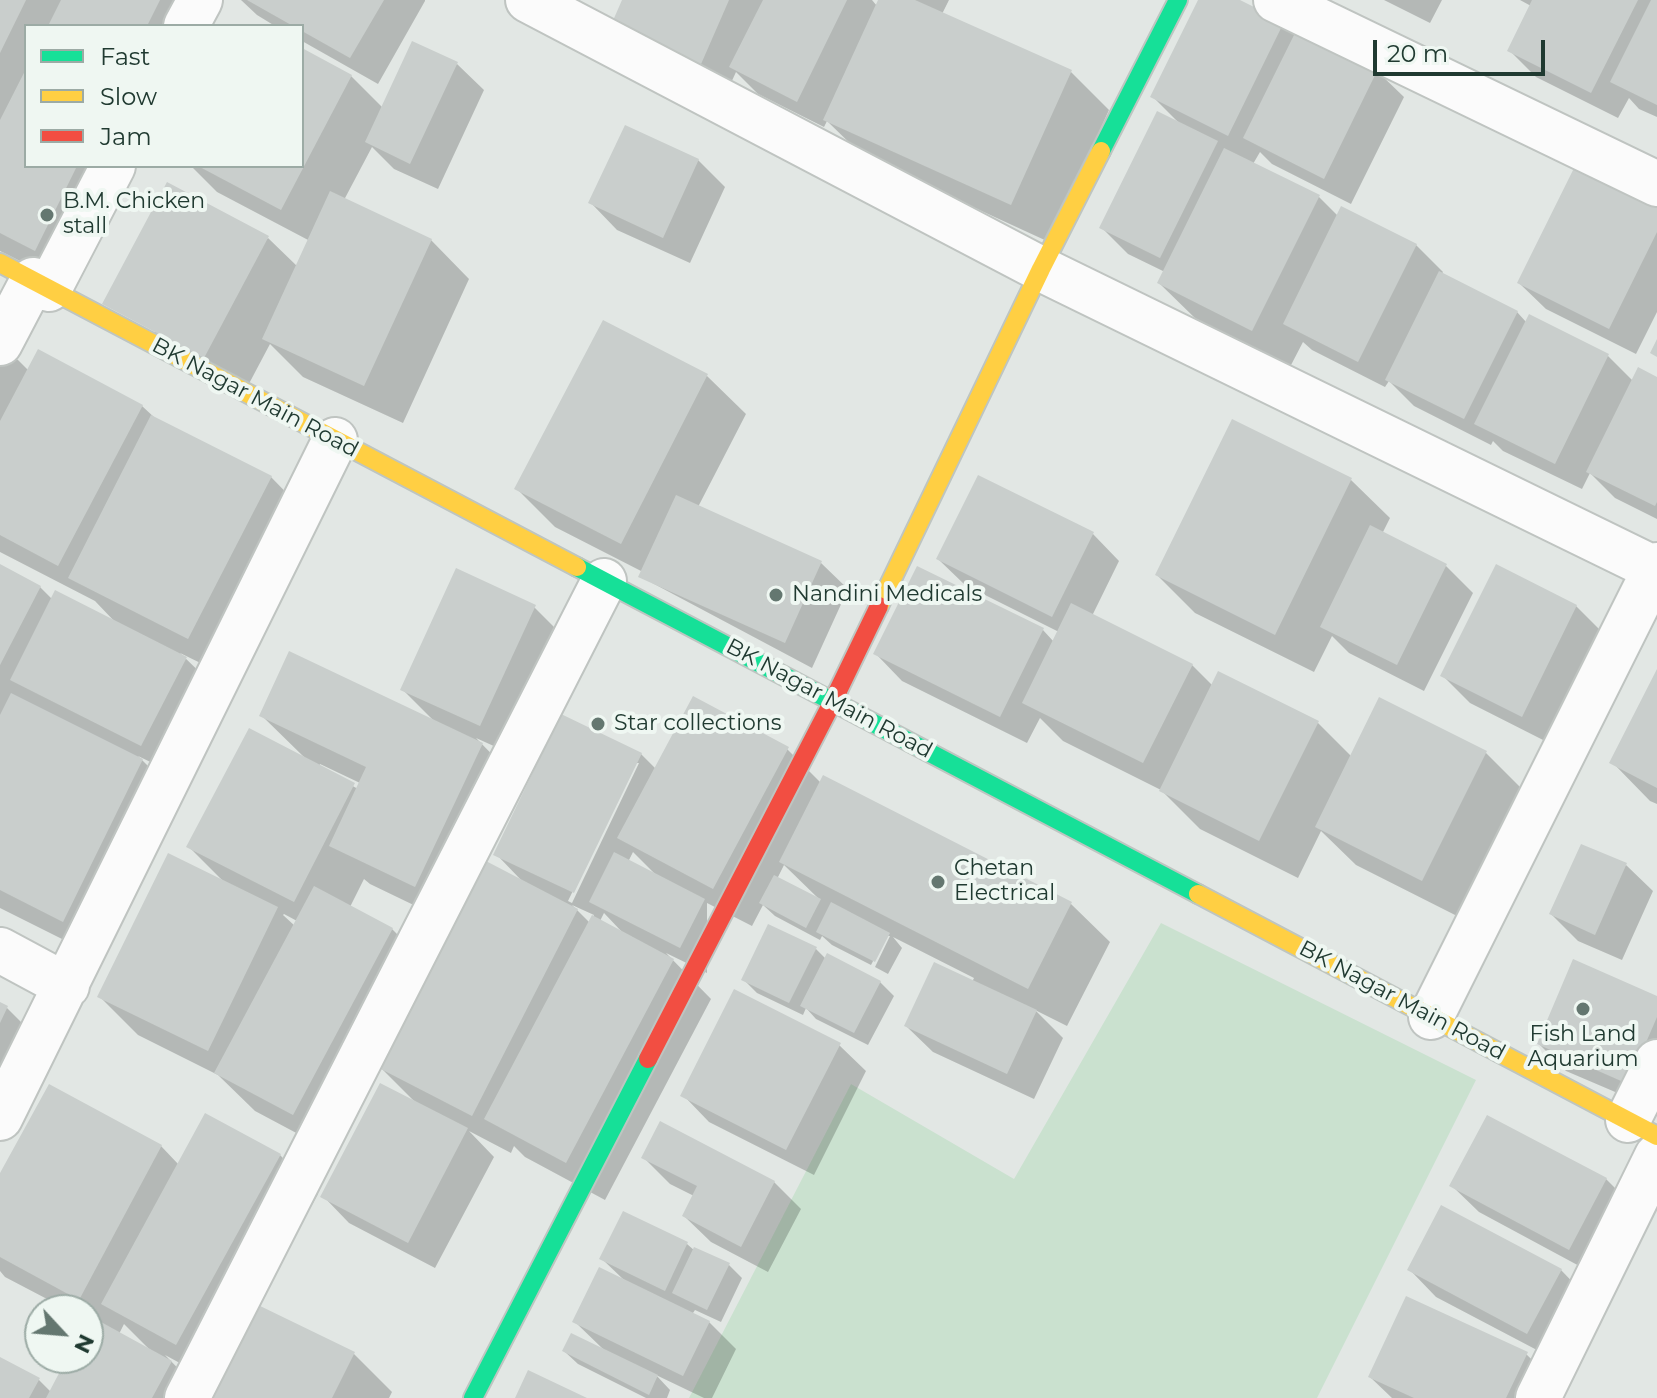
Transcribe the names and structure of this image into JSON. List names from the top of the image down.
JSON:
{
  "streets": {
    "street": ["BK Nagar Main Road"]
  },
  "places": [
    "B.M. Chicken stall",
    "Nandini Medicals",
    "Star collections",
    "Chetan Electrical",
    "Fish Land Aquarium"
  ],
  "legend": ["Fast", "Slow", "Jam"],
  "scale_bar": "20 m",
  "north": "bottom right"
}
